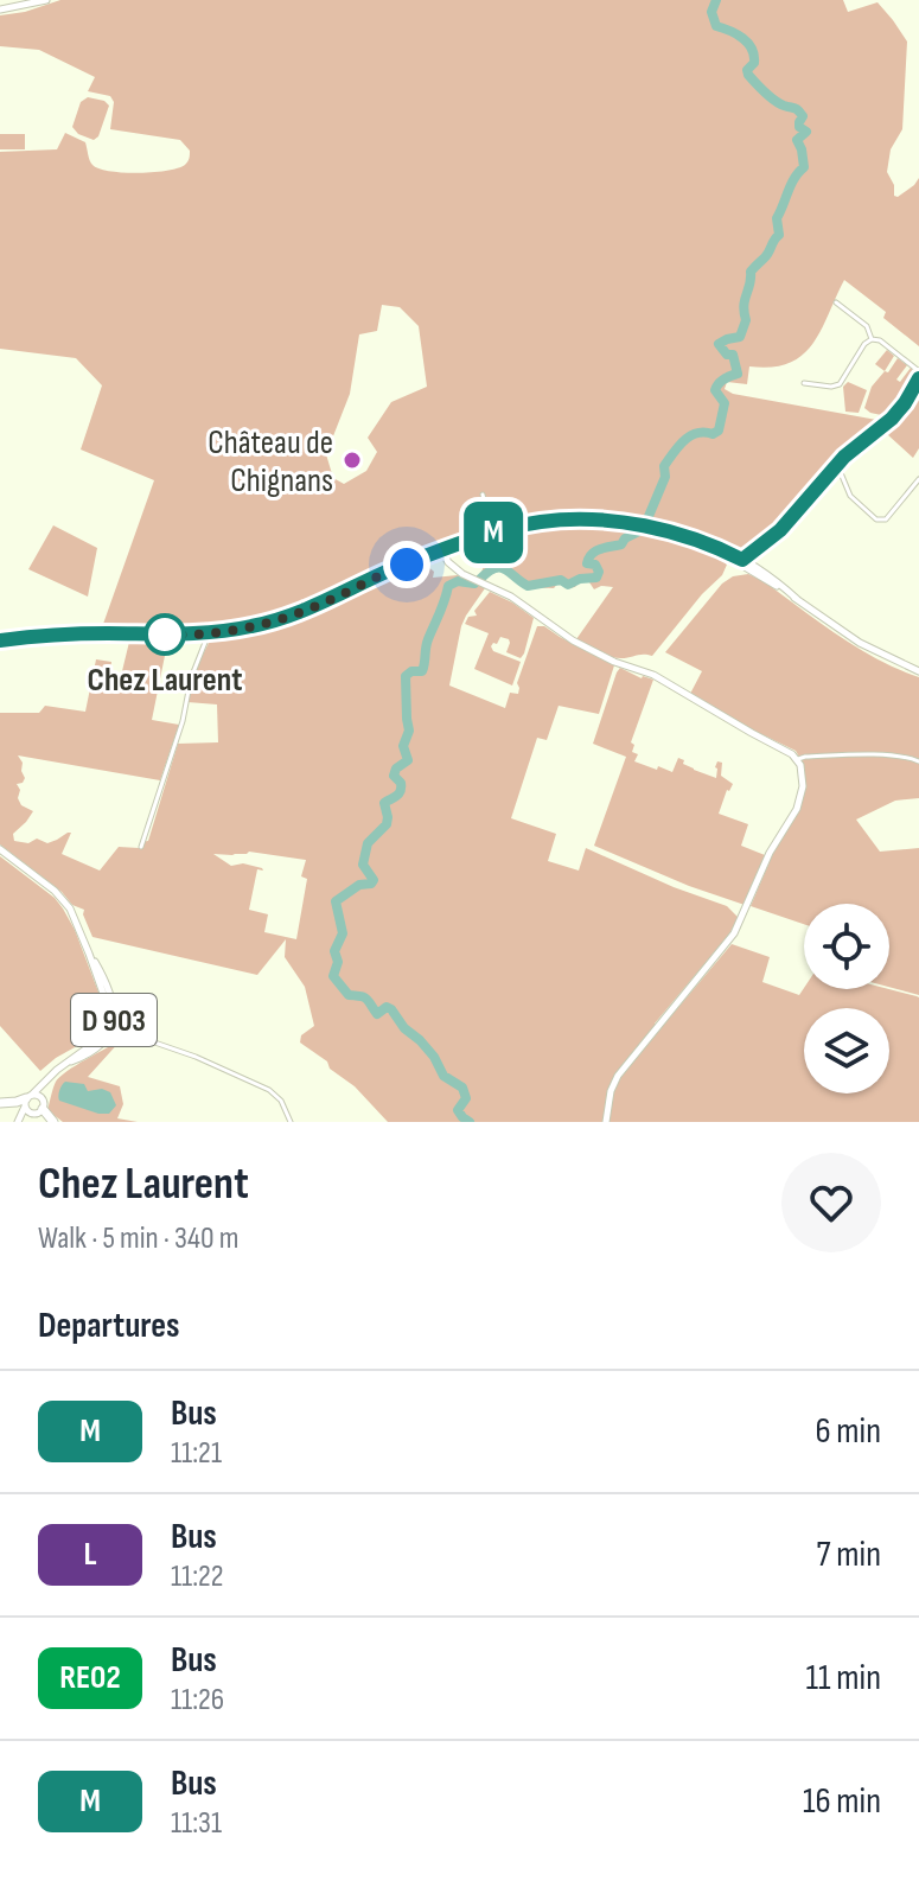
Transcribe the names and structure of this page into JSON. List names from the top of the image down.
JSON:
{
  "streets": {
    "main road": ["D 903"]
  },
  "places": ["Château de Chignans", "Chez Laurent"],
  "lines": ["bus line M"],
  "page": {
    "on_map": "M",
    "heading": [
      ["Chez Laurent", "Walk · 5 min · 340 m"],
      "Departures"
    ],
    "list": [
      {
        "mark": "M",
        "name": "Bus",
        "note": "11:21",
        "value": "6 min"
      },
      {
        "mark": "L",
        "name": "Bus",
        "note": "11:22",
        "value": "7 min"
      },
      {
        "mark": "RE02",
        "name": "Bus",
        "note": "11:26",
        "value": "11 min"
      },
      {
        "mark": "M",
        "name": "Bus",
        "note": "11:31",
        "value": "16 min"
      }
    ]
  }
}
